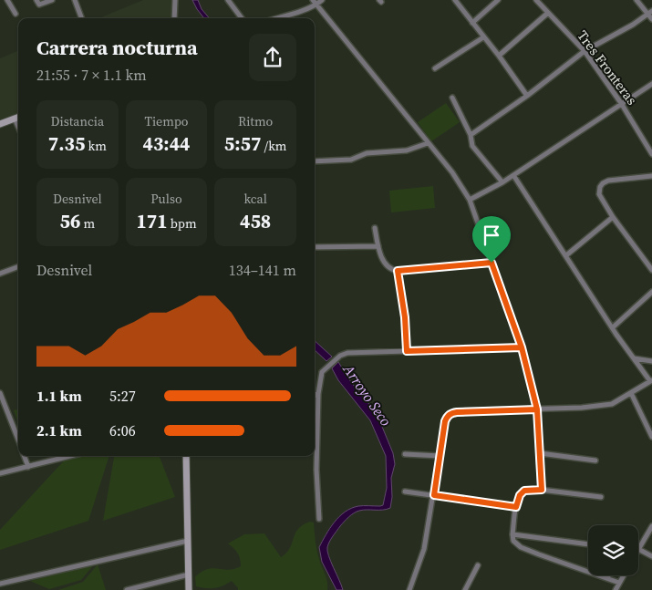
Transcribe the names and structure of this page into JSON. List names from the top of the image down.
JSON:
{
  "streets": {
    "street": ["Tres Fronteras"]
  },
  "water": ["Arroyo Seco"],
  "page": {
    "heading": ["Carrera nocturna", "21:55 · 7 × 1.1 km"],
    "stats": [
      ["Distancia", "7.35 km"],
      ["Tiempo", "43:44"],
      ["Ritmo", "5:57 /km"],
      ["Desnivel", "56 m"],
      ["Pulso", "171 bpm"],
      ["kcal", "458"]
    ],
    "chart": ["Desnivel", "134–141 m"],
    "list": [
      {
        "name": "1.1 km",
        "note": "5:27"
      },
      {
        "name": "2.1 km",
        "note": "6:06"
      }
    ]
  }
}
